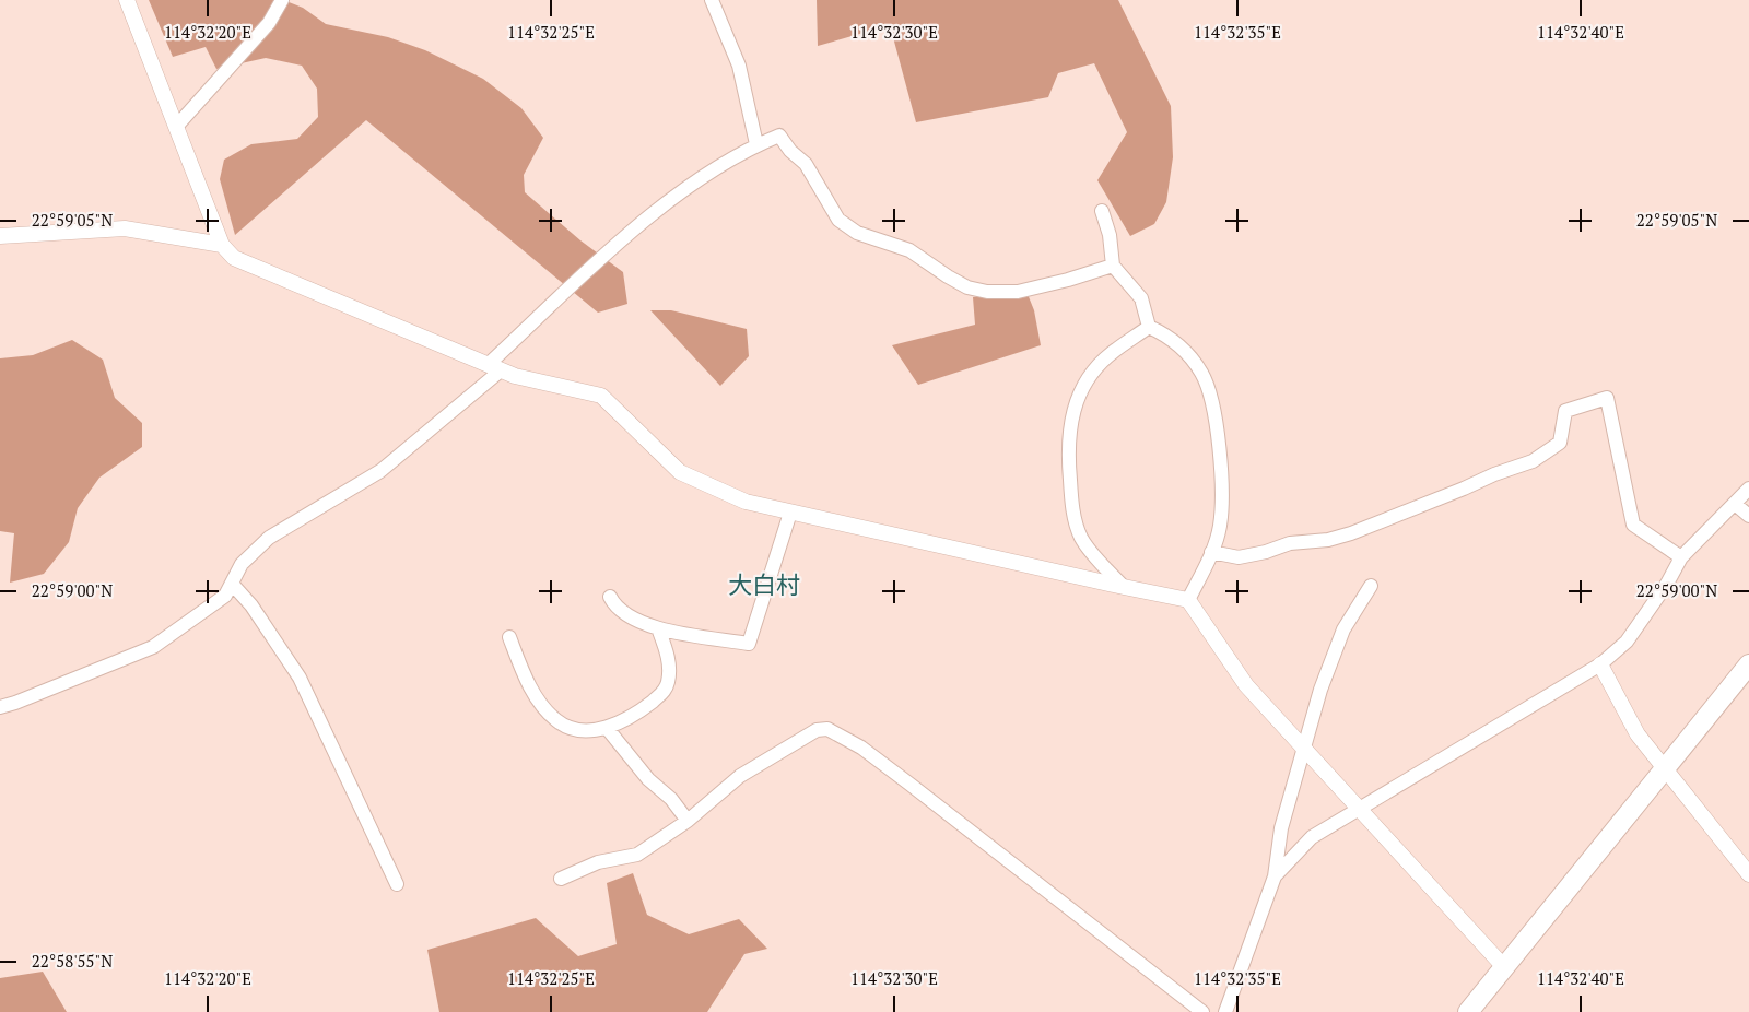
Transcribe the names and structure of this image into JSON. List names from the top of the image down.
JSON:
{
  "districts": ["大白村"],
  "coordinates": [
    "114°32'20\"E",
    "114°32'25\"E",
    "114°32'30\"E",
    "114°32'35\"E",
    "114°32'40\"E",
    "22°59'05\"N",
    "22°59'00\"N",
    "22°58'55\"N"
  ]
}
